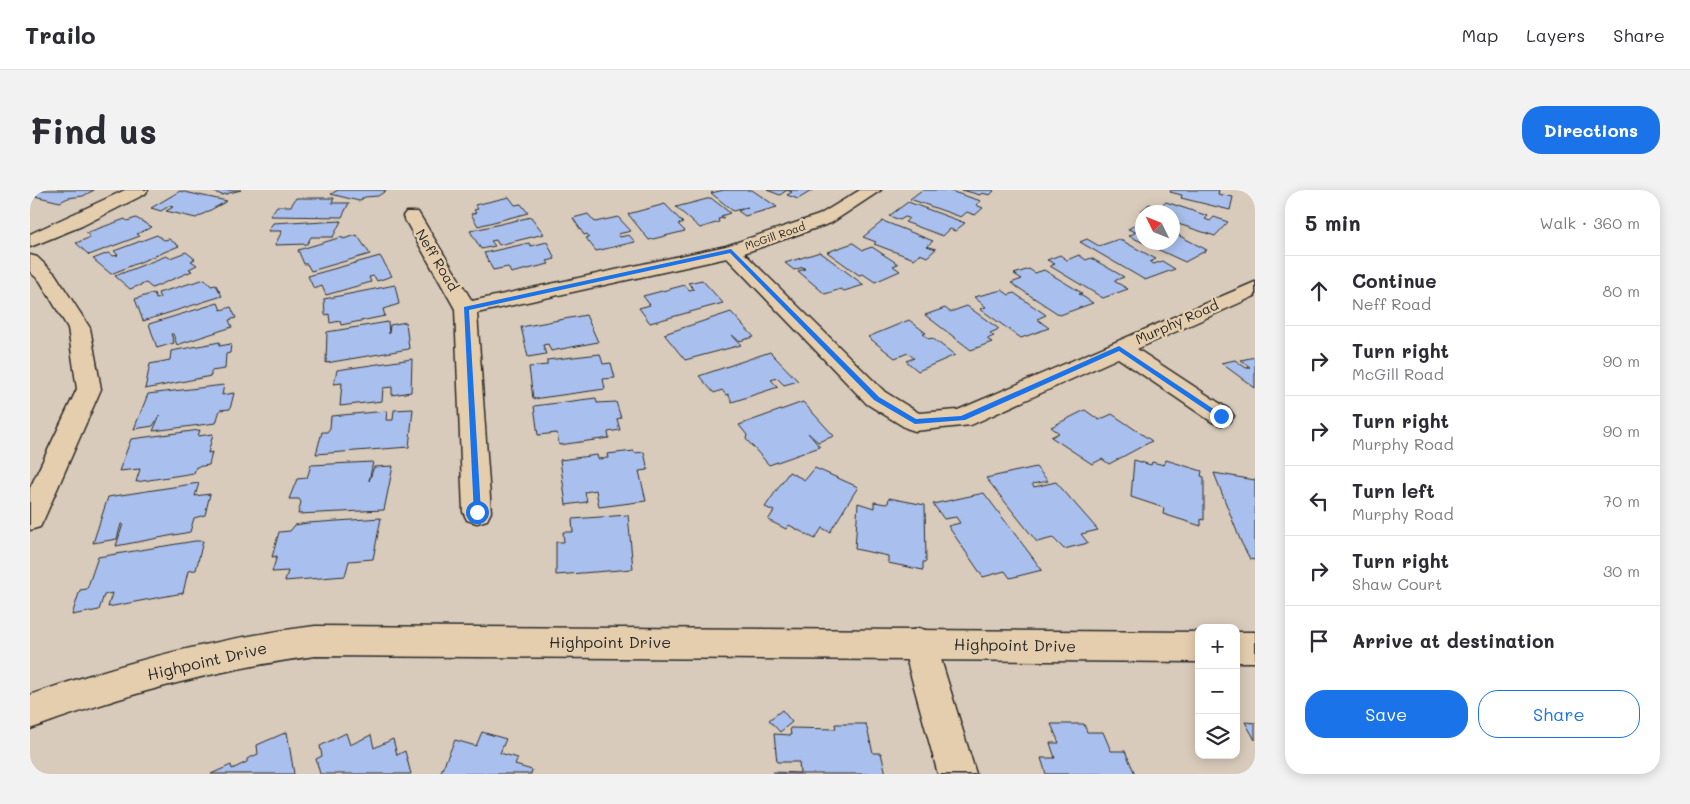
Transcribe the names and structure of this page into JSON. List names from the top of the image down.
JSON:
{
  "streets": {
    "street": [
      "McGill Road",
      "Neff Road",
      "Murphy Road",
      "Highpoint Drive"
    ]
  },
  "crossings": [
    ["McGill Road", "Neff Road"],
    ["McGill Road", "Murphy Road"]
  ],
  "north": "top left",
  "page": {
    "header": "Trailo",
    "nav": ["Map", "Layers", "Share"],
    "buttons": [
      "Directions",
      ["Save", "Share"]
    ],
    "title": "Find us",
    "heading": ["5 min", "Walk · 360 m"],
    "list": [
      ["Continue", "Neff Road", "80 m"],
      ["Turn right", "McGill Road", "90 m"],
      ["Turn right", "Murphy Road", "90 m"],
      ["Turn left", "Murphy Road", "70 m"],
      ["Turn right", "Shaw Court", "30 m"],
      "Arrive at destination"
    ],
    "map_buttons": ["+", "−"]
  }
}
